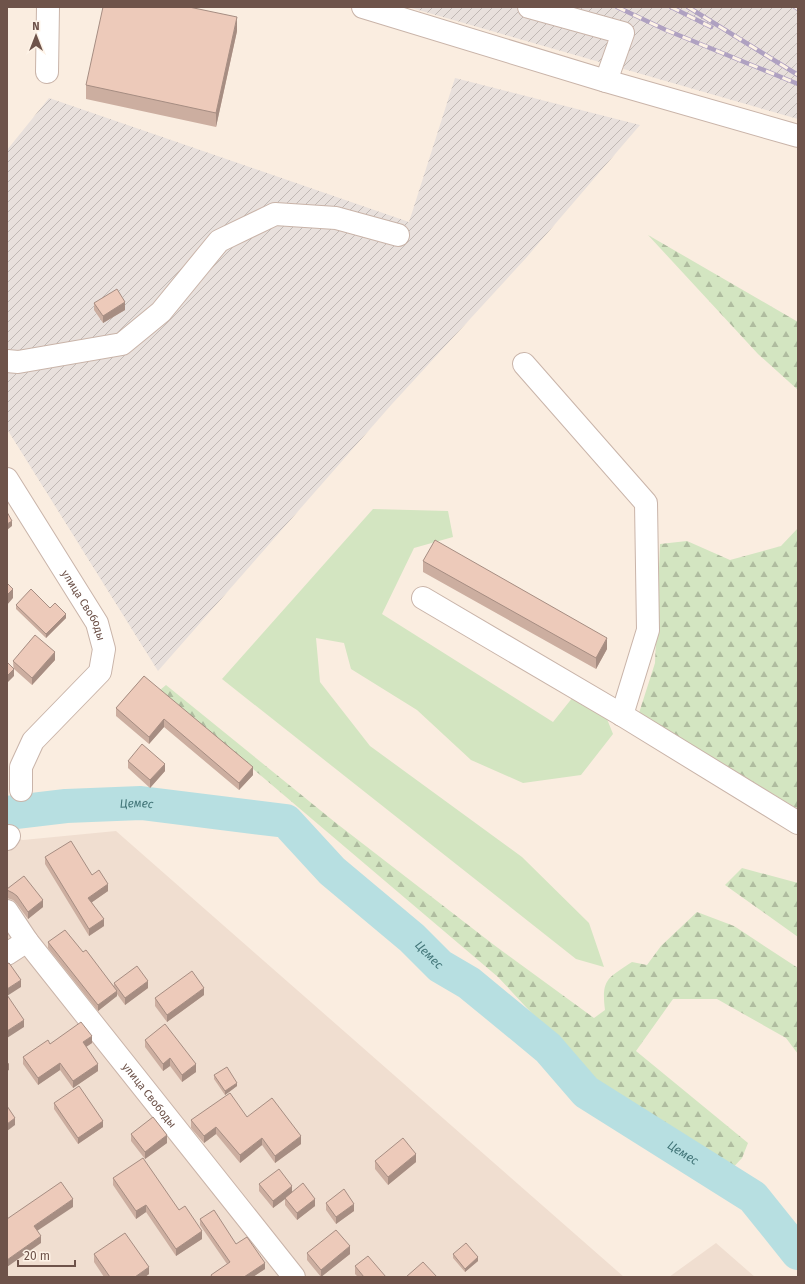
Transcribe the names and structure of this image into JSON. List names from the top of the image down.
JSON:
{
  "streets": {
    "street": ["улица Свободы"]
  },
  "water": ["Цемес"],
  "scale_bar": "20 m",
  "north": "top"
}
